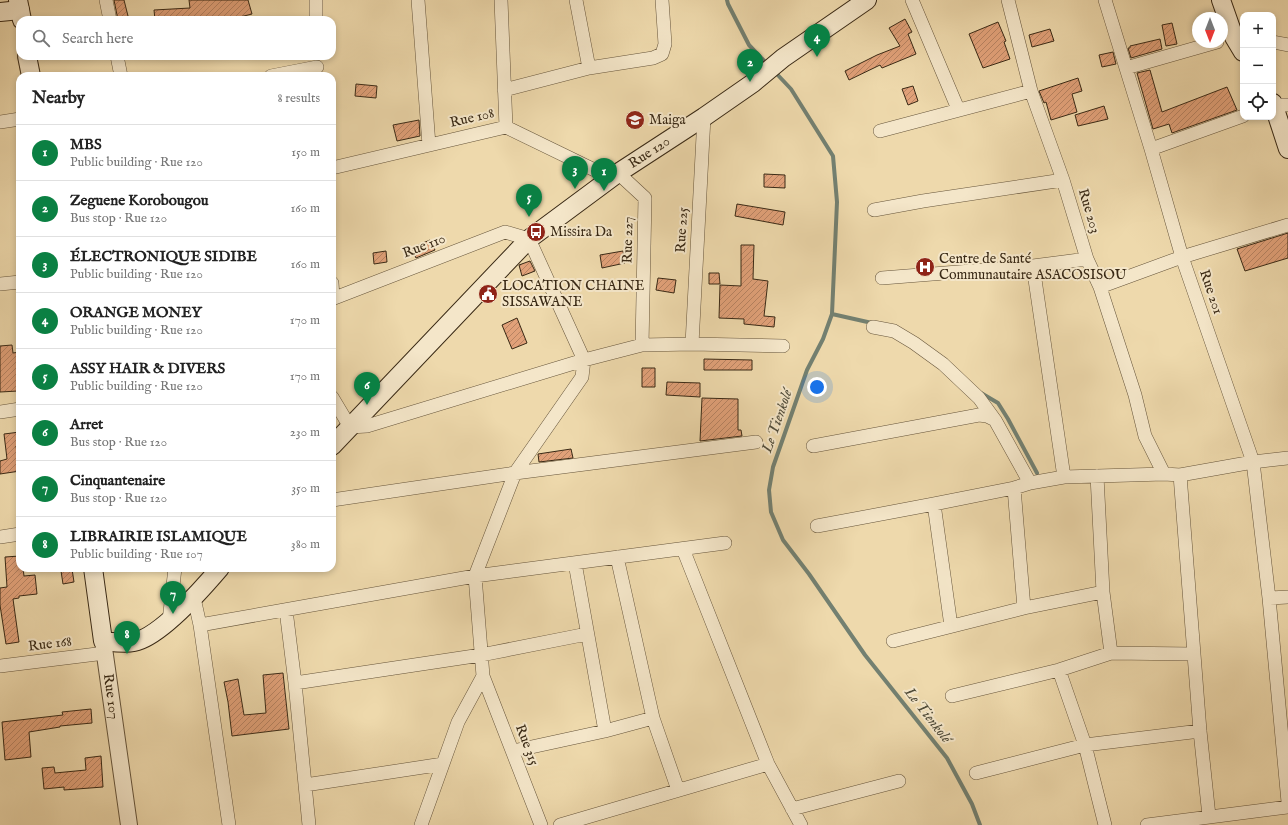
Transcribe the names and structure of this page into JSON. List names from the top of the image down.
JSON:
{
  "streets": {
    "main road": ["Rue 120", "Rue 107"],
    "street": [
      "Rue 108",
      "Rue 203",
      "Rue 225",
      "Rue 227",
      "Rue 110",
      "Rue 201",
      "Rue 168",
      "Rue 315"
    ]
  },
  "crossings": [
    ["Rue 108", "Rue 120"],
    ["Rue 108", "Rue 227"],
    ["Rue 120", "Rue 225"],
    ["Rue 120", "Rue 227"],
    ["Rue 120", "Rue 110"],
    ["Rue 168", "Rue 107"]
  ],
  "water": ["Le Tienkolé"],
  "places": {
    "school or university": ["Maiga"],
    "bus stop": ["Missira Da"],
    "hospital": ["Centre de Santé Communautaire ASACOSISOU"],
    "public building": ["LOCATION CHAINE SISSAWANE"]
  },
  "north": "bottom",
  "page": {
    "map_buttons": ["+", "−"],
    "search": "Search here",
    "pins": [
      "4",
      "2",
      "3",
      "1",
      "5",
      "6",
      "7",
      "8"
    ],
    "heading": ["Nearby", "8 results"],
    "list": [
      {
        "mark": "1",
        "name": "MBS",
        "note": "Public building · Rue 120",
        "value": "150 m"
      },
      {
        "mark": "2",
        "name": "Zeguene Korobougou",
        "note": "Bus stop · Rue 120",
        "value": "160 m"
      },
      {
        "mark": "3",
        "name": "ÉLECTRONIQUE SIDIBE",
        "note": "Public building · Rue 120",
        "value": "160 m"
      },
      {
        "mark": "4",
        "name": "ORANGE MONEY",
        "note": "Public building · Rue 120",
        "value": "170 m"
      },
      {
        "mark": "5",
        "name": "ASSY HAIR & DIVERS",
        "note": "Public building · Rue 120",
        "value": "170 m"
      },
      {
        "mark": "6",
        "name": "Arret",
        "note": "Bus stop · Rue 120",
        "value": "230 m"
      },
      {
        "mark": "7",
        "name": "Cinquantenaire",
        "note": "Bus stop · Rue 120",
        "value": "350 m"
      },
      {
        "mark": "8",
        "name": "LIBRAIRIE ISLAMIQUE",
        "note": "Public building · Rue 107",
        "value": "380 m"
      }
    ]
  }
}
